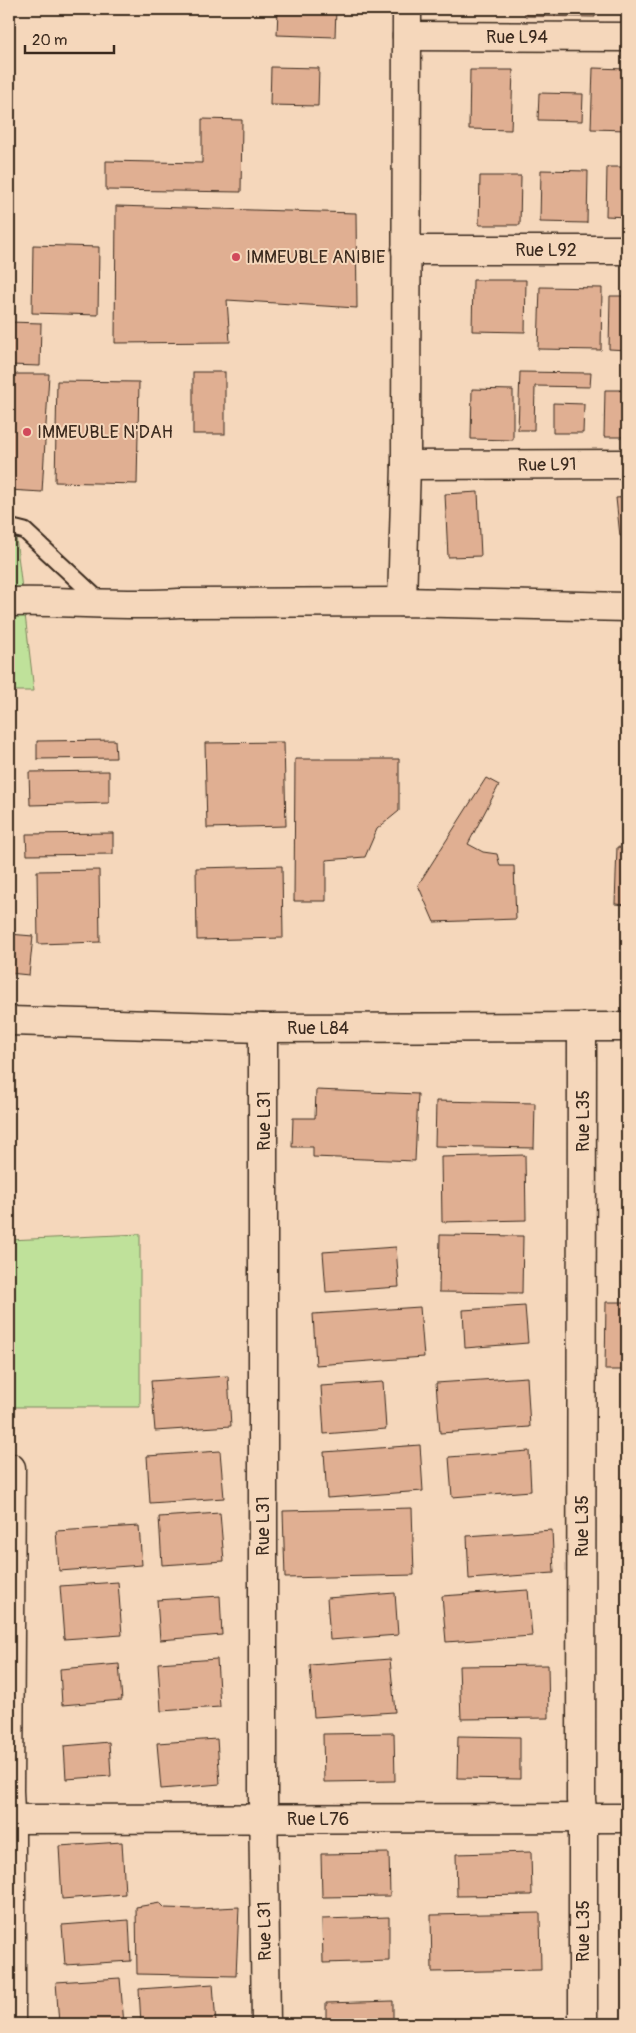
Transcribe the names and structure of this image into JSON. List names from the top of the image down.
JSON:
{
  "streets": {
    "street": [
      "Rue L94",
      "Rue L92",
      "Rue L91",
      "Rue L84",
      "Rue L31",
      "Rue L35",
      "Rue L76"
    ]
  },
  "crossings": [
    ["Rue L84", "Rue L31"],
    ["Rue L84", "Rue L35"],
    ["Rue L31", "Rue L76"],
    ["Rue L35", "Rue L76"]
  ],
  "places": ["IMMEUBLE ANIBIE", "IMMEUBLE N'DAH"],
  "scale_bar": "20 m"
}
